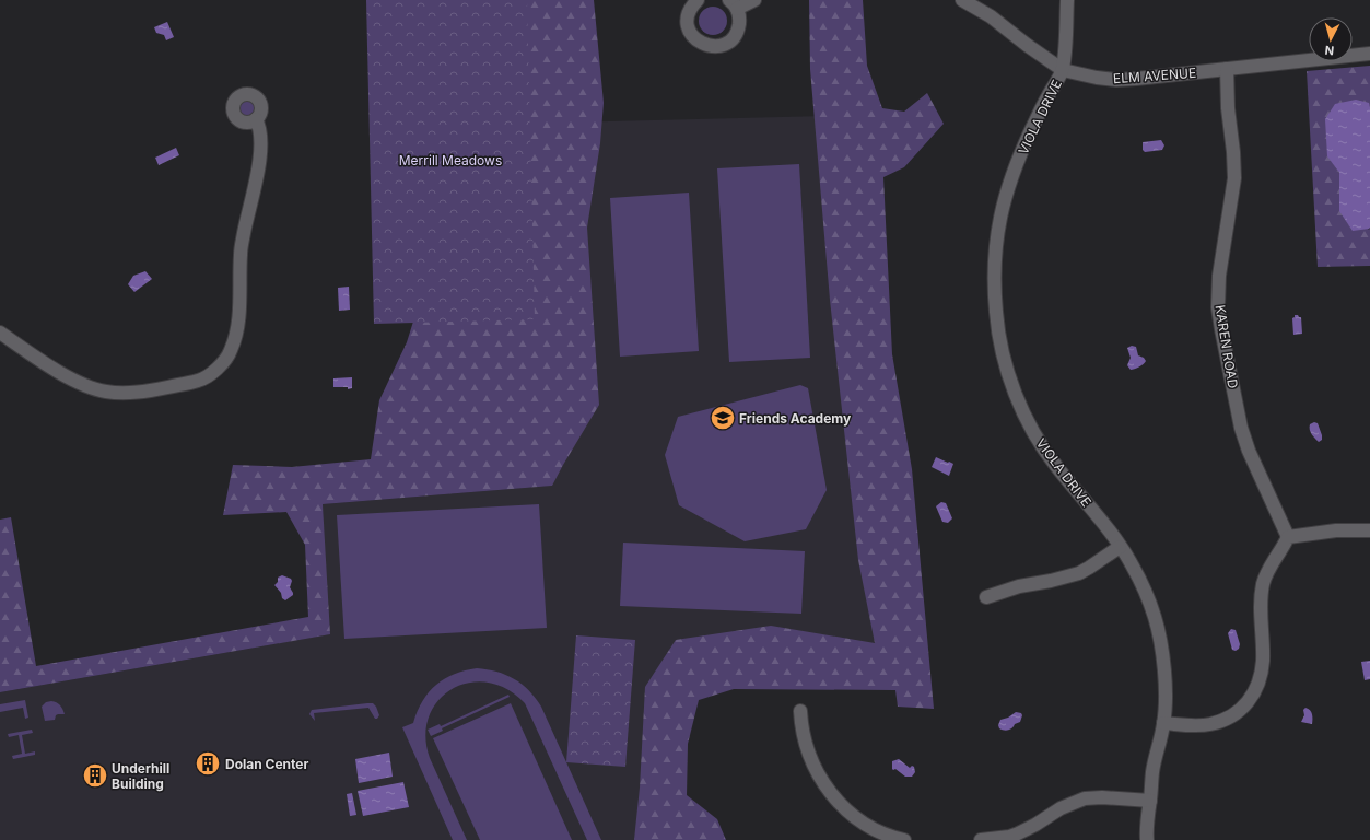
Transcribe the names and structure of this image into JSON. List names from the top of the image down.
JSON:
{
  "streets": {
    "street": ["ELM AVENUE", "VIOLA DRIVE", "KAREN ROAD"]
  },
  "crossings": [
    ["ELM AVENUE", "VIOLA DRIVE"],
    ["ELM AVENUE", "KAREN ROAD"]
  ],
  "parks": ["Merrill Meadows"],
  "places": {
    "school or university": ["Friends Academy"],
    "building": ["Dolan Center", "Underhill Building"]
  },
  "north": "bottom"
}
